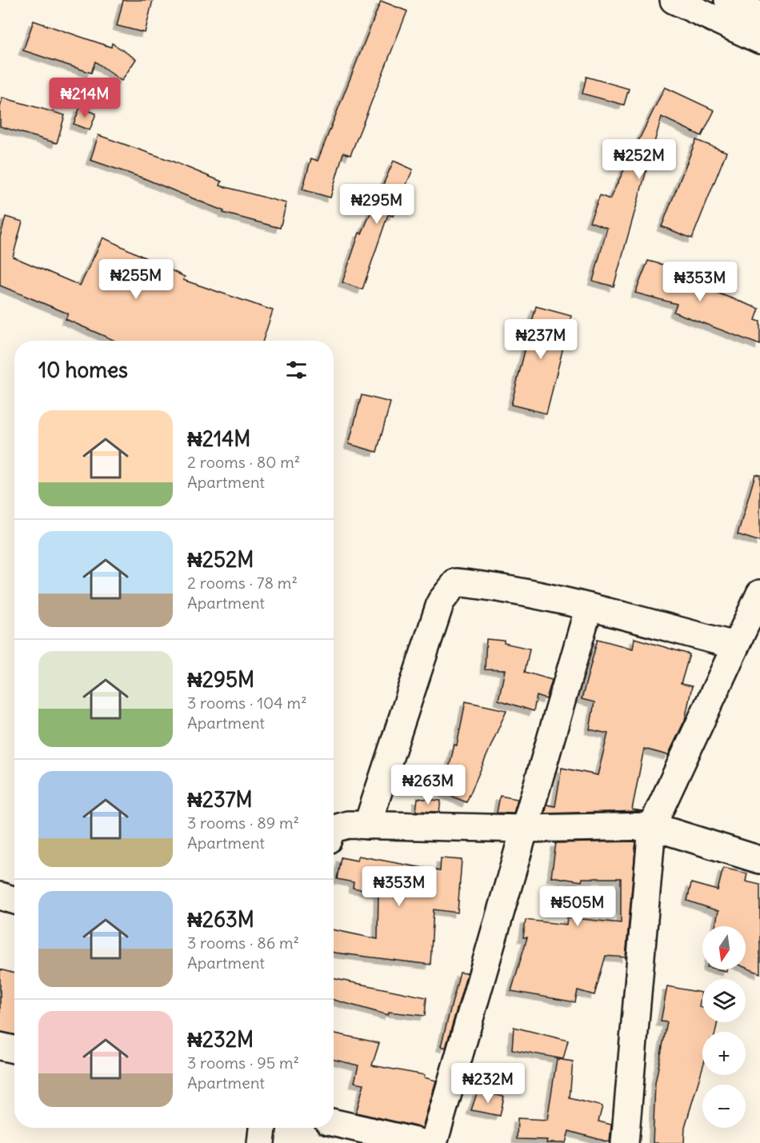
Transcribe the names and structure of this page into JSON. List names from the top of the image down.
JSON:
{
  "north": "bottom",
  "page": {
    "price": [
      "₦214M",
      "₦252M",
      "₦295M",
      "₦255M",
      "₦353M",
      "₦237M",
      "₦263M",
      "₦353M",
      "₦505M",
      "₦232M"
    ],
    "heading": "10 homes",
    "list": [
      {
        "name": "₦214M",
        "note": "2 rooms · 80 m² · Apartment"
      },
      {
        "name": "₦252M",
        "note": "2 rooms · 78 m² · Apartment"
      },
      {
        "name": "₦295M",
        "note": "3 rooms · 104 m² · Apartment"
      },
      {
        "name": "₦237M",
        "note": "3 rooms · 89 m² · Apartment"
      },
      {
        "name": "₦263M",
        "note": "3 rooms · 86 m² · Apartment"
      },
      {
        "name": "₦232M",
        "note": "3 rooms · 95 m² · Apartment"
      }
    ],
    "map_buttons": ["+", "−"]
  }
}
